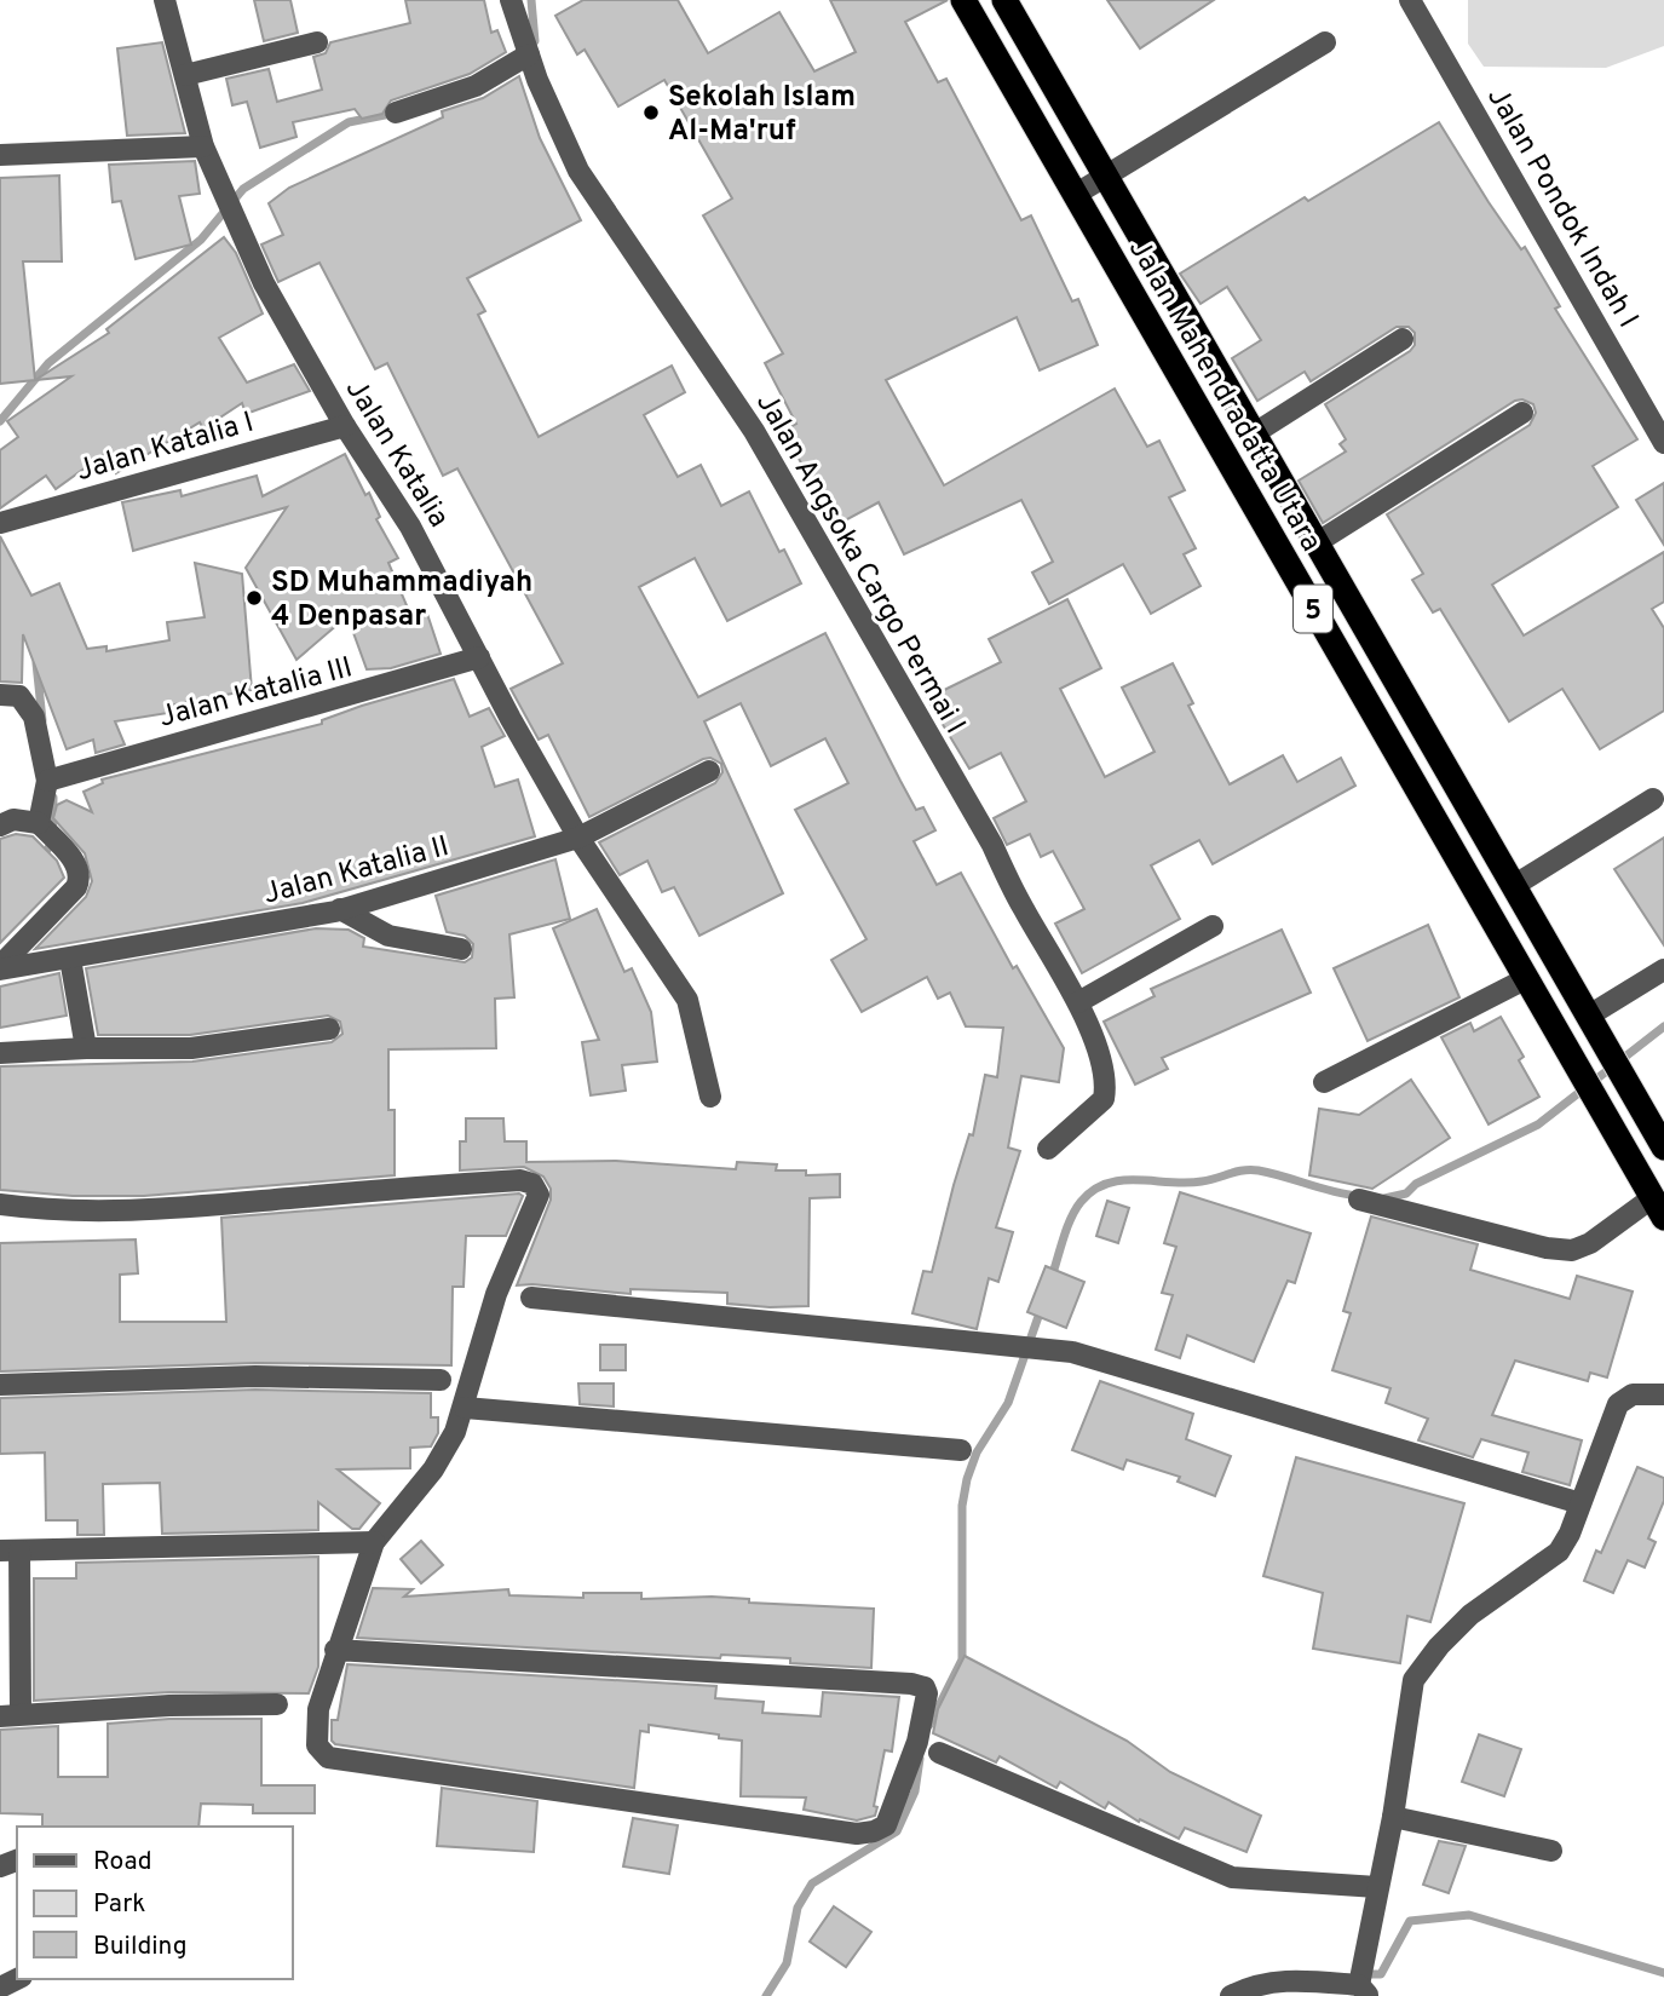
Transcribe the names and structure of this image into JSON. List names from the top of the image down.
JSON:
{
  "streets": {
    "highway": ["Jalan Mahendradatta Utara", "5"],
    "street": [
      "Jalan Pondok Indah I",
      "Jalan Katalia I",
      "Jalan Katalia",
      "Jalan Angsoka Cargo Permai I",
      "Jalan Katalia III",
      "Jalan Katalia II"
    ]
  },
  "crossings": [
    ["Jalan Katalia I", "Jalan Katalia"],
    ["Jalan Katalia", "Jalan Katalia III"],
    ["Jalan Katalia", "Jalan Katalia II"]
  ],
  "places": ["Sekolah Islam Al-Ma'ruf", "SD Muhammadiyah 4 Denpasar"],
  "legend": ["Road", "Park", "Building"]
}
